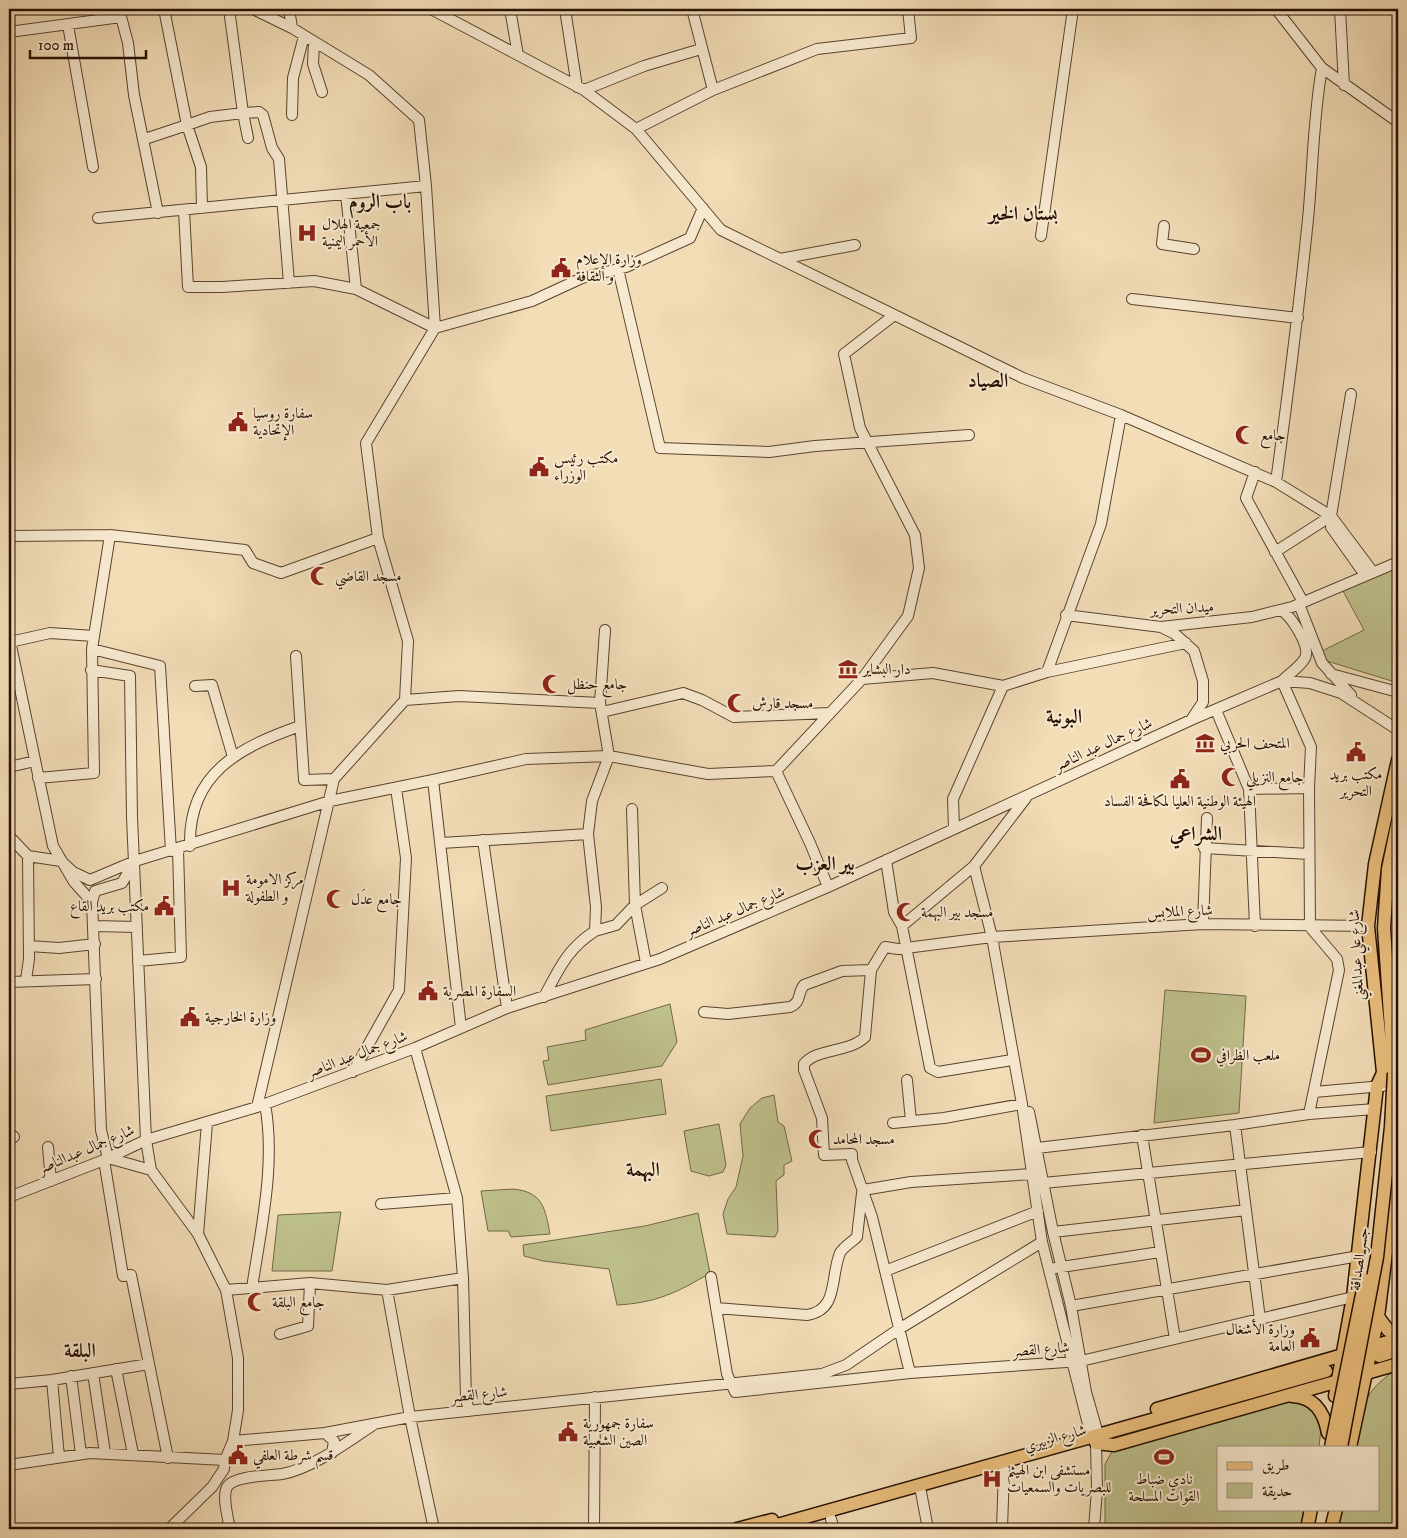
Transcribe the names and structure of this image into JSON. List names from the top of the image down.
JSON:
{
  "streets": {
    "main road": ["شارع علي عبدالمغني", "جسر الصداقة", "شارع الزبيري"],
    "street": [
      "ميدان التحرير",
      "شارع جمال عبد الناصر",
      "شارع الملابس",
      "شارع جمال عبدالناصر",
      "شارع القصر"
    ]
  },
  "crossings": [
    ["شارع جمال عبد الناصر", "شارع جمال عبدالناصر"],
    ["شارع الملابس", "شارع علي عبدالمغني"],
    ["شارع علي عبدالمغني", "جسر الصداقة"]
  ],
  "districts": [
    "باب الروم",
    "بستان الخير",
    "الصياد",
    "البونية",
    "الشراعي",
    "بير العزب",
    "البهمة",
    "البلقة"
  ],
  "places": {
    "hospital": ["جمعية الهلال الأحمر اليمنية", "مركز الامومة و الطفولة", "مستشفى ابن الهيثم للبصريات والسمعيات"],
    "public building": [
      "وزارة الإعلام و الثقافة",
      "سفارة روسيا الإتحادية",
      "مكتب رئيس الوزراء",
      "مكتب بريد التحرير",
      "الهيئة الوطنية العليا لمكافحة الفساد",
      "مكتب بريد القاع",
      "السفارة المصرية",
      "وزارة الخارجية",
      "وزارة الأشغال العامة",
      "سفارة جمهورية الصين الشعبية",
      "قسم شرطة العلفي"
    ],
    "mosque": [
      "جامع",
      "مسجد القاضي",
      "جامع حنظل",
      "مسجد قارش",
      "جامع النزيلي",
      "جامع عدَل",
      "مسجد بير البهمة",
      "مسجد المحامد",
      "جامع البلقة"
    ],
    "museum": ["دار البشاير", "المتحف الحربي"],
    "sports": ["ملعب الظرافي", "نادي ضباط القوات المسلحة"]
  },
  "legend": ["طريق", "حديقة"],
  "scale_bar": "100 m"
}
